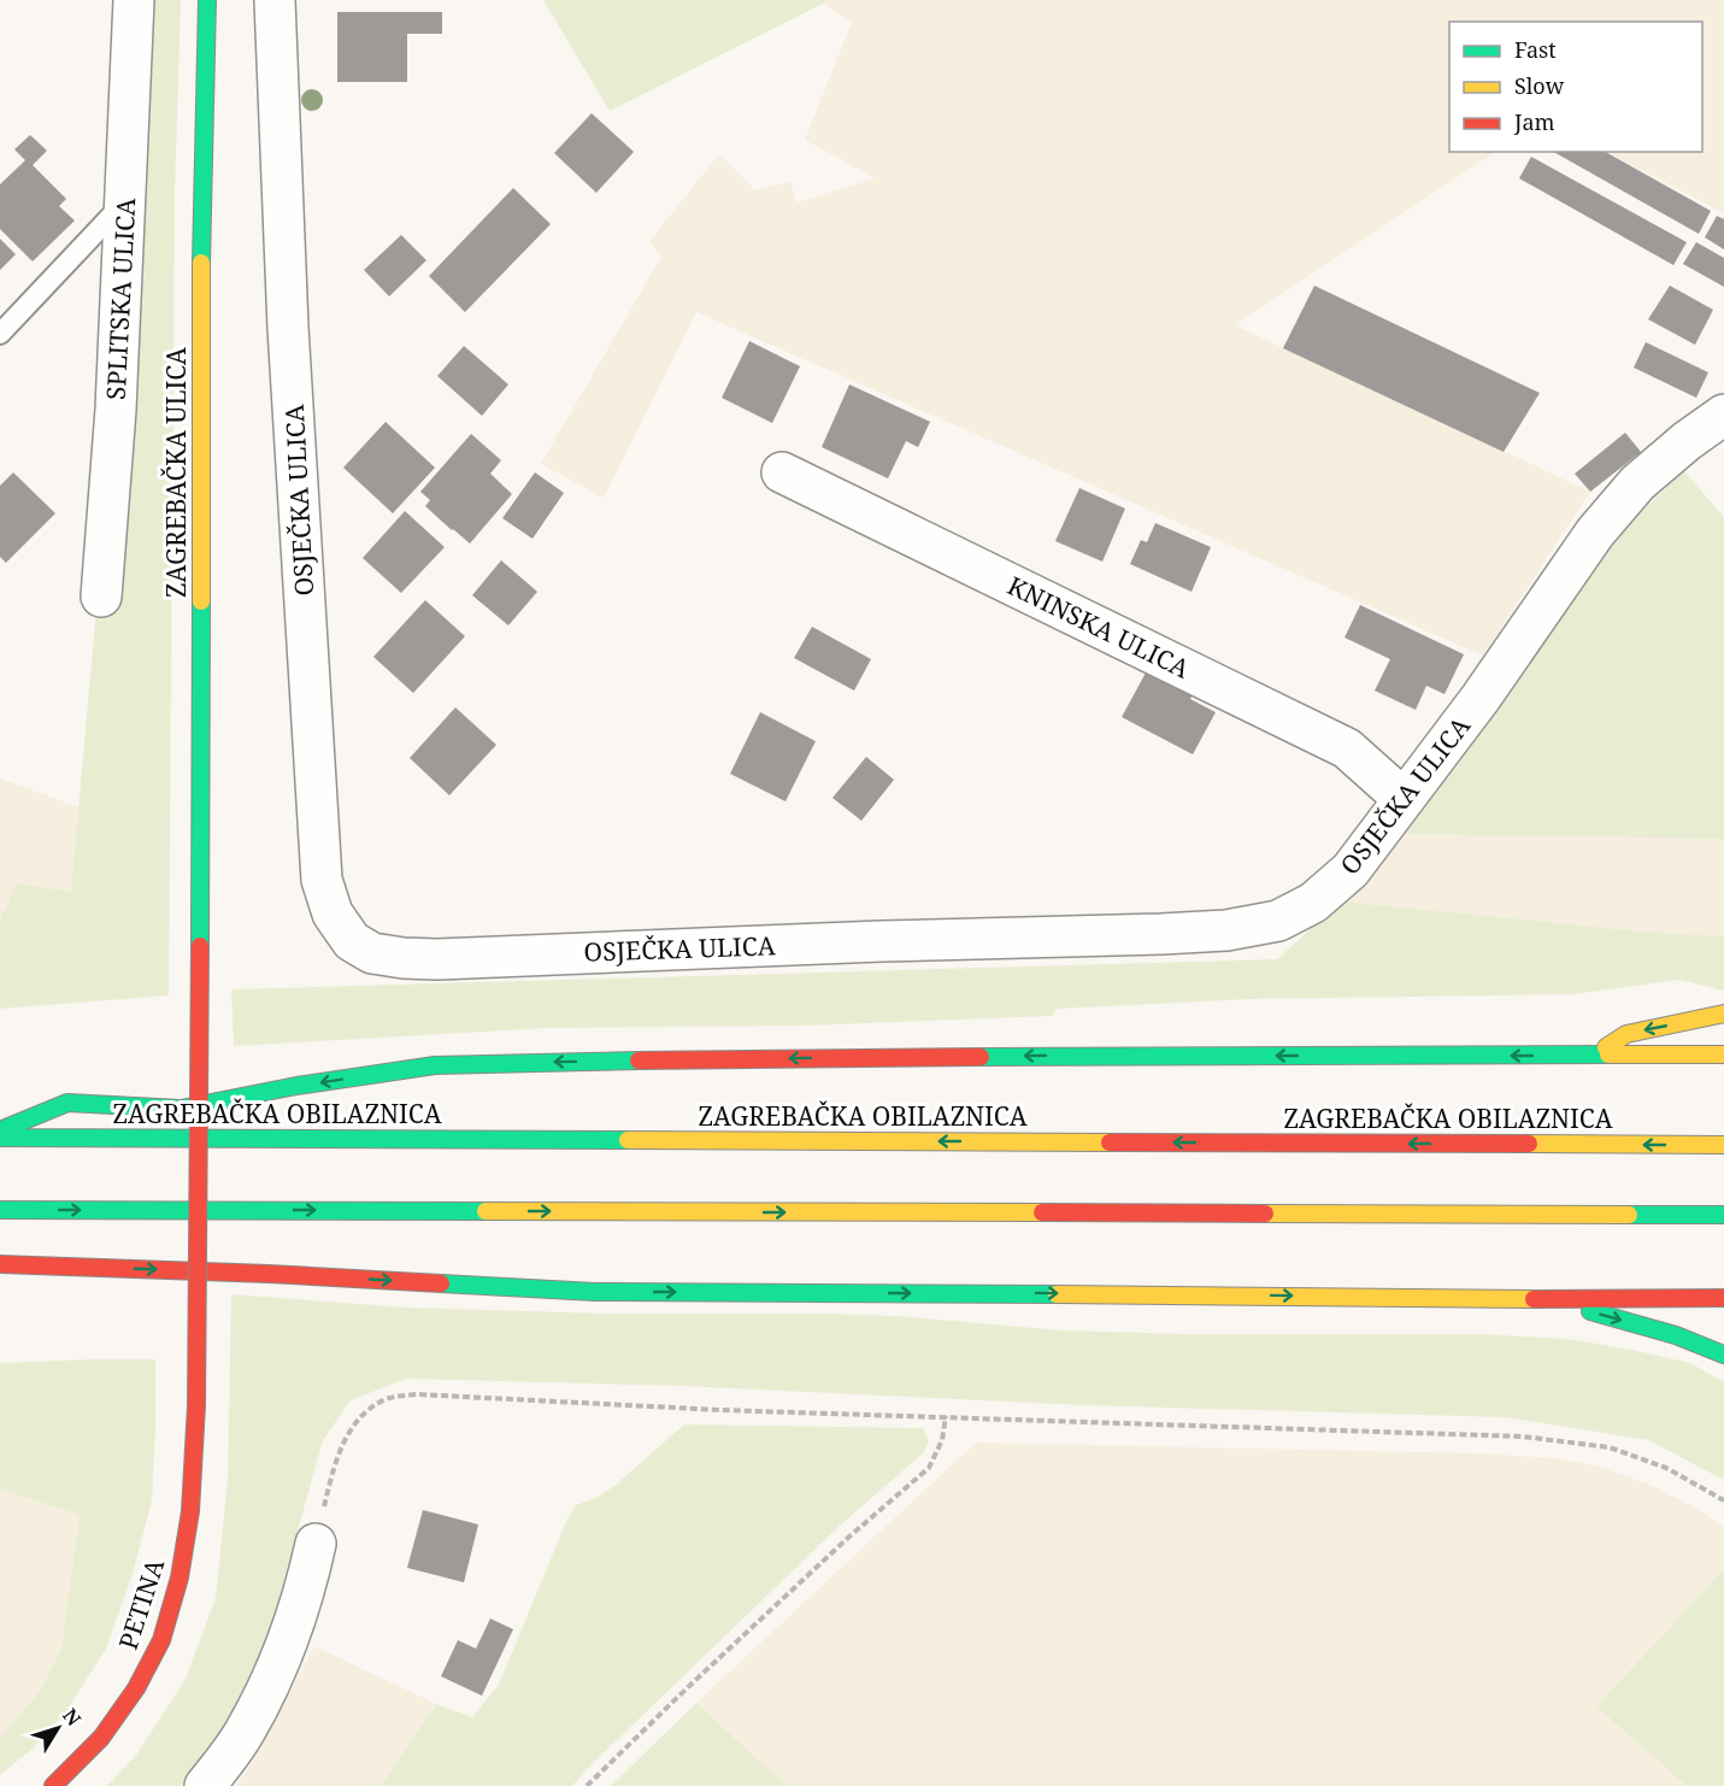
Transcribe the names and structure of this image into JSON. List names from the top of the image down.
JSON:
{
  "streets": {
    "main road": ["ZAGREBAČKA ULICA", "ZAGREBAČKA OBILAZNICA", "PETINA"],
    "street": ["SPLITSKA ULICA", "OSJEČKA ULICA", "KNINSKA ULICA"]
  },
  "crossings": [
    ["ZAGREBAČKA ULICA", "PETINA"],
    ["OSJEČKA ULICA", "KNINSKA ULICA"]
  ],
  "legend": ["Fast", "Slow", "Jam"],
  "north": "top right"
}
